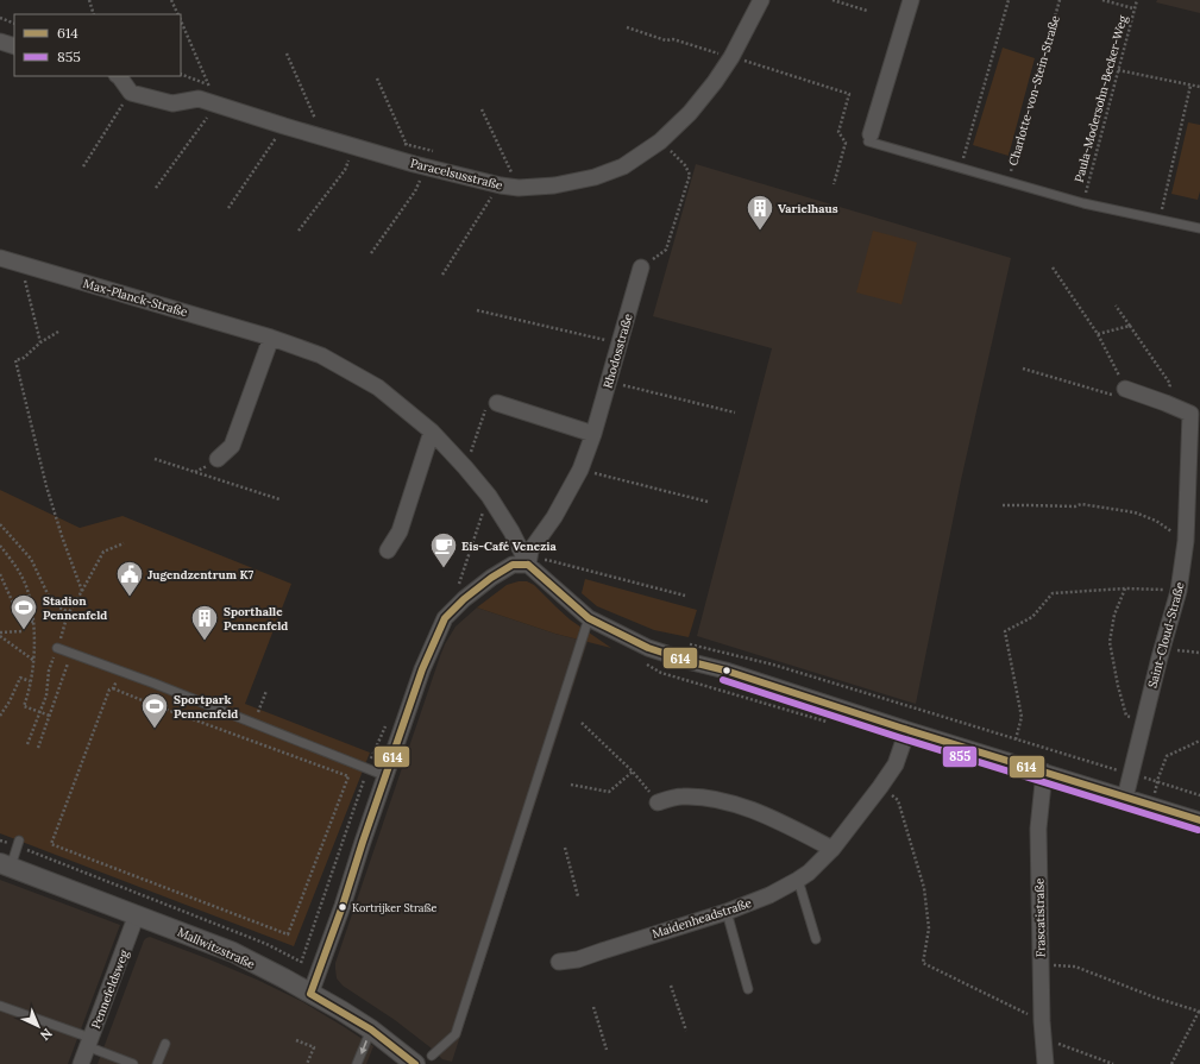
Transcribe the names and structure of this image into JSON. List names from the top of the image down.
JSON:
{
  "streets": {
    "street": [
      "Charlotte-von-Stein-Straße",
      "Paracelsusstraße",
      "Max-Planck-Straße",
      "Rhodosstraße",
      "Saint-Cloud-Straße",
      "Maidenheadstraße",
      "Frascatistraße",
      "Mallwitzstraße",
      "Pennefeldsweg"
    ],
    "path": ["Paula-Modersohn-Becker-Weg"]
  },
  "crossings": [
    ["Charlotte-von-Stein-Straße", "Paula-Modersohn-Becker-Weg"],
    ["Max-Planck-Straße", "Rhodosstraße"],
    ["Max-Planck-Straße", "Saint-Cloud-Straße"],
    ["Max-Planck-Straße", "Maidenheadstraße"],
    ["Max-Planck-Straße", "Frascatistraße"],
    ["Mallwitzstraße", "Pennefeldsweg"]
  ],
  "places": {
    "building": ["Varielhaus", "Sporthalle Pennenfeld"],
    "cafe": ["Eis-Café Venezia"],
    "public building": ["Jugendzentrum K7"],
    "sports": ["Stadion Pennenfeld", "Sportpark Pennenfeld"],
    "other": ["Kortrijker Straße"]
  },
  "lines": ["transit line 614", "transit line 855"],
  "legend": ["614", "855"],
  "north": "bottom right"
}
